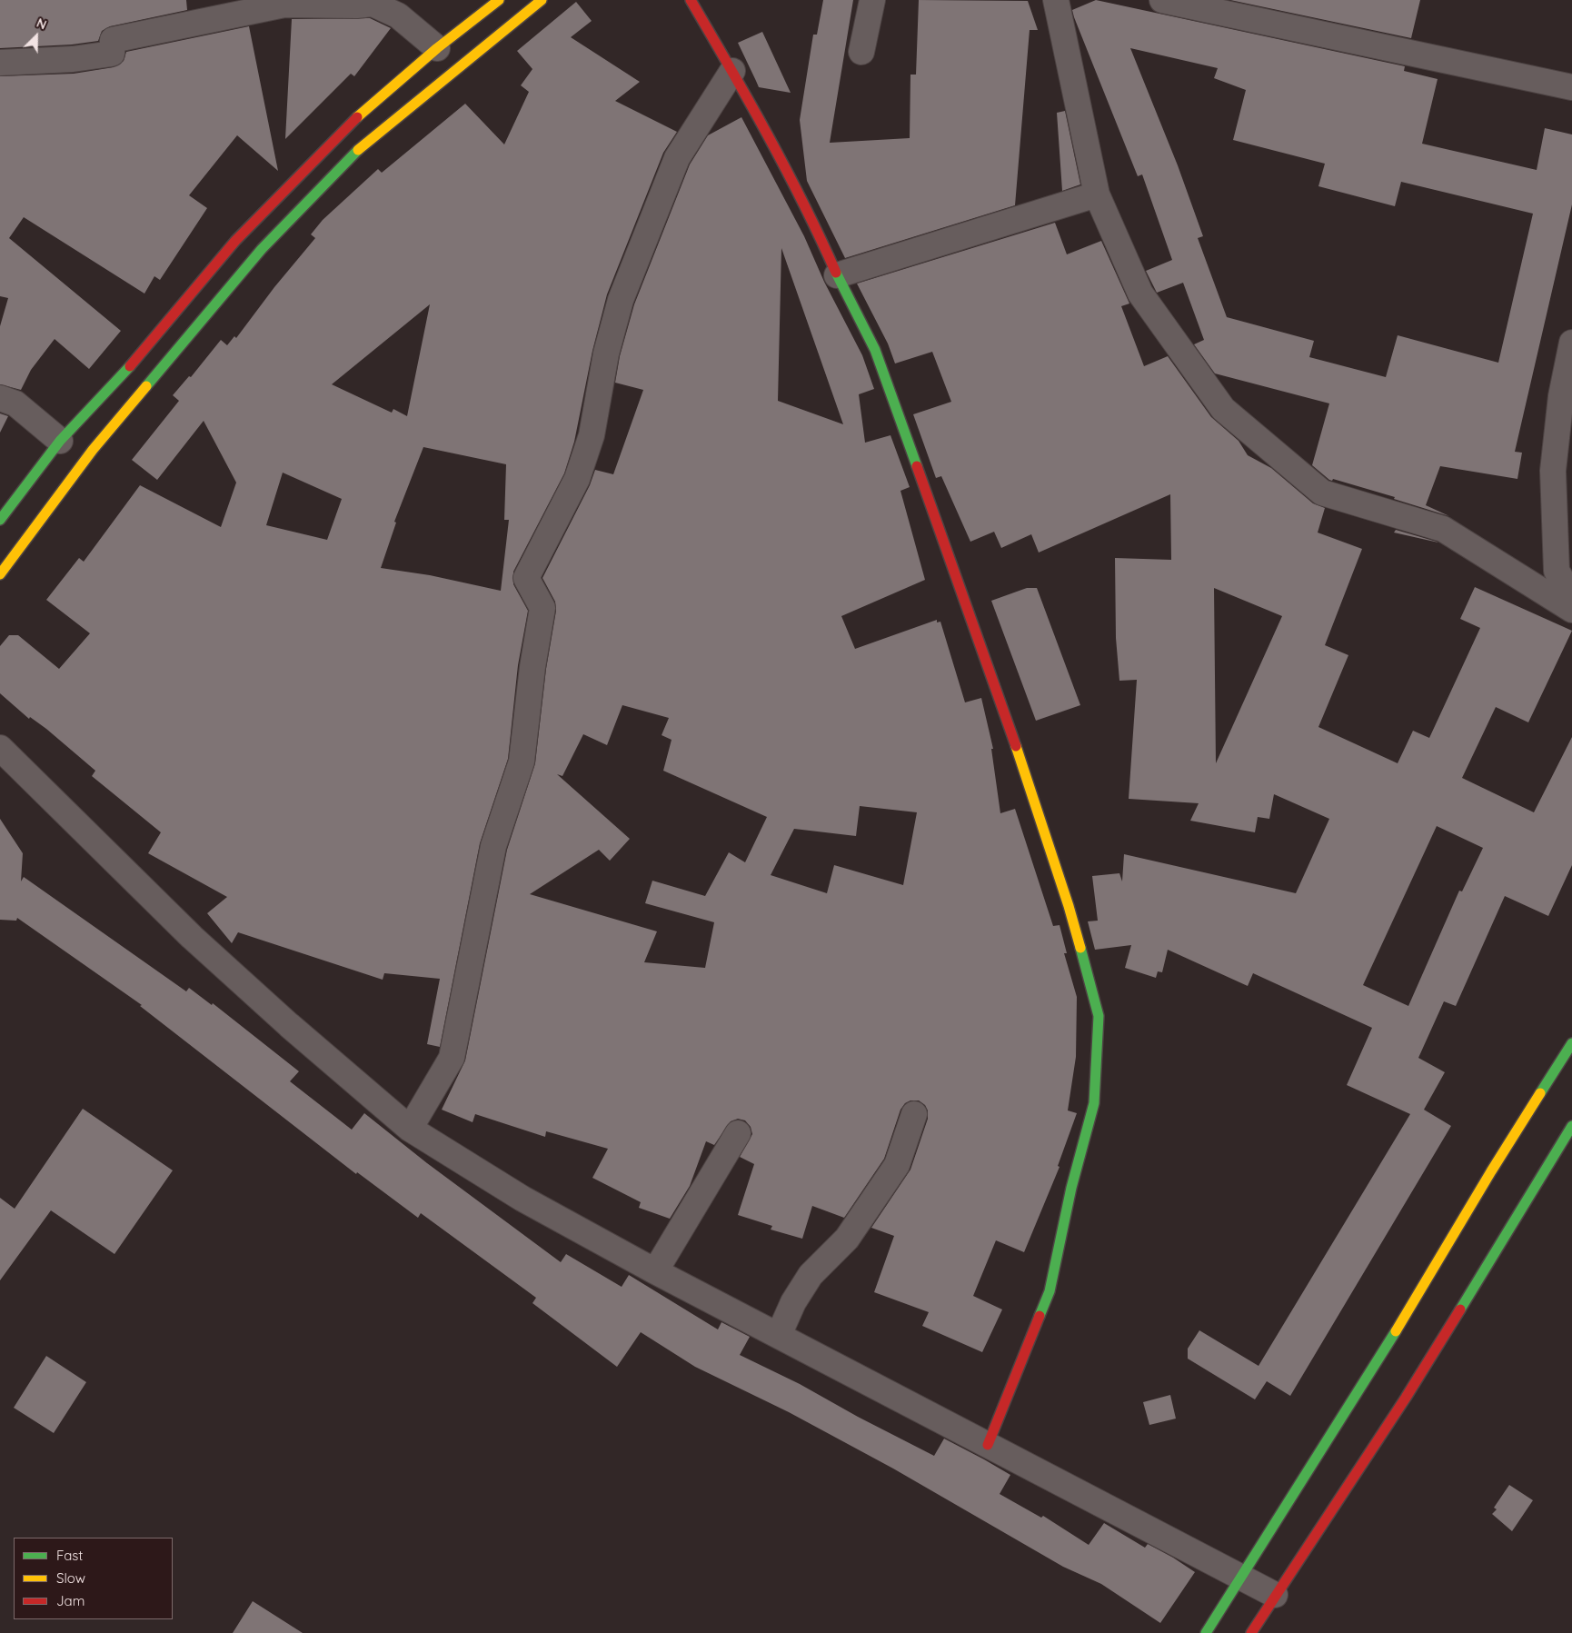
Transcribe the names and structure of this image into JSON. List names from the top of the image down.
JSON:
{
  "legend": ["Fast", "Slow", "Jam"],
  "north": "top right"
}
